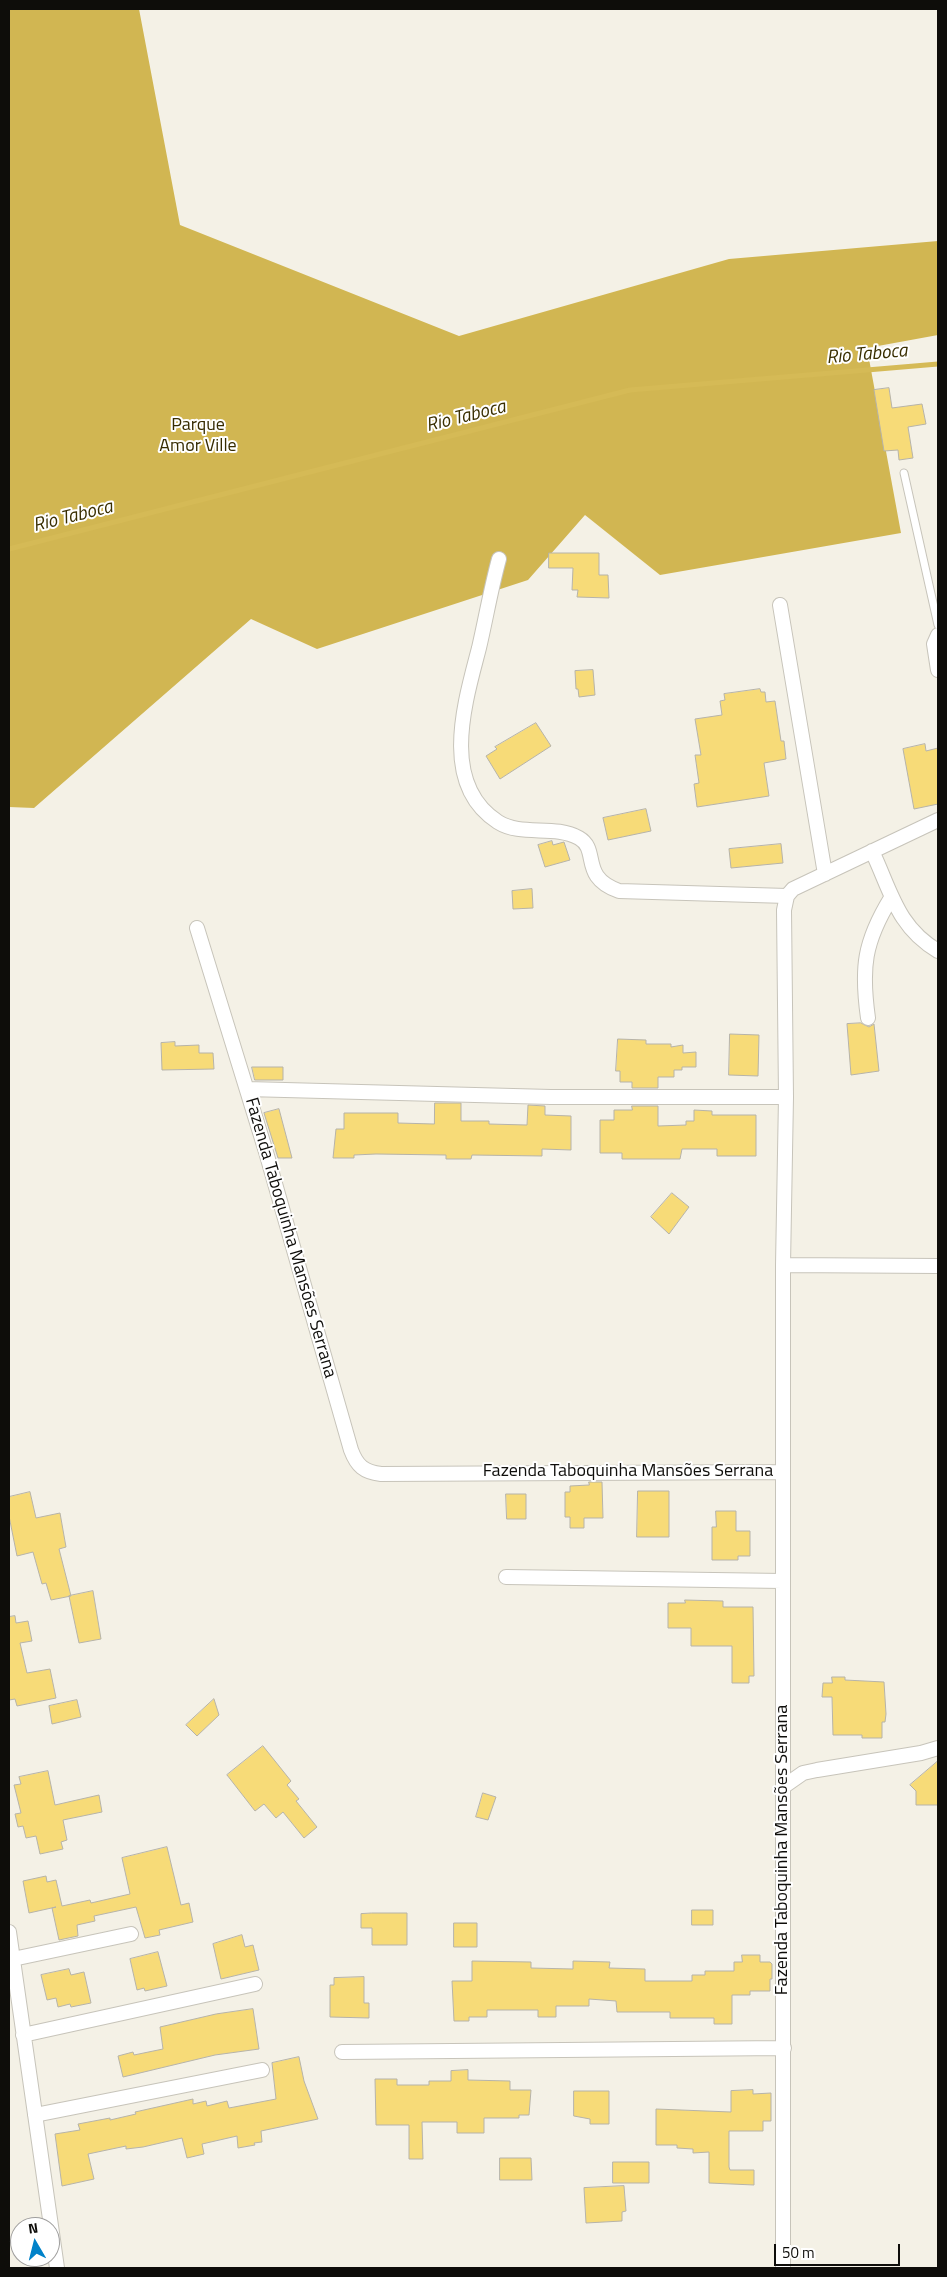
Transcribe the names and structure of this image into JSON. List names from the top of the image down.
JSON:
{
  "streets": {
    "street": ["Fazenda Taboquinha Mansões Serrana"]
  },
  "water": ["Rio Taboca"],
  "parks": ["Parque Amor Ville"],
  "scale_bar": "50 m",
  "north": "top"
}
